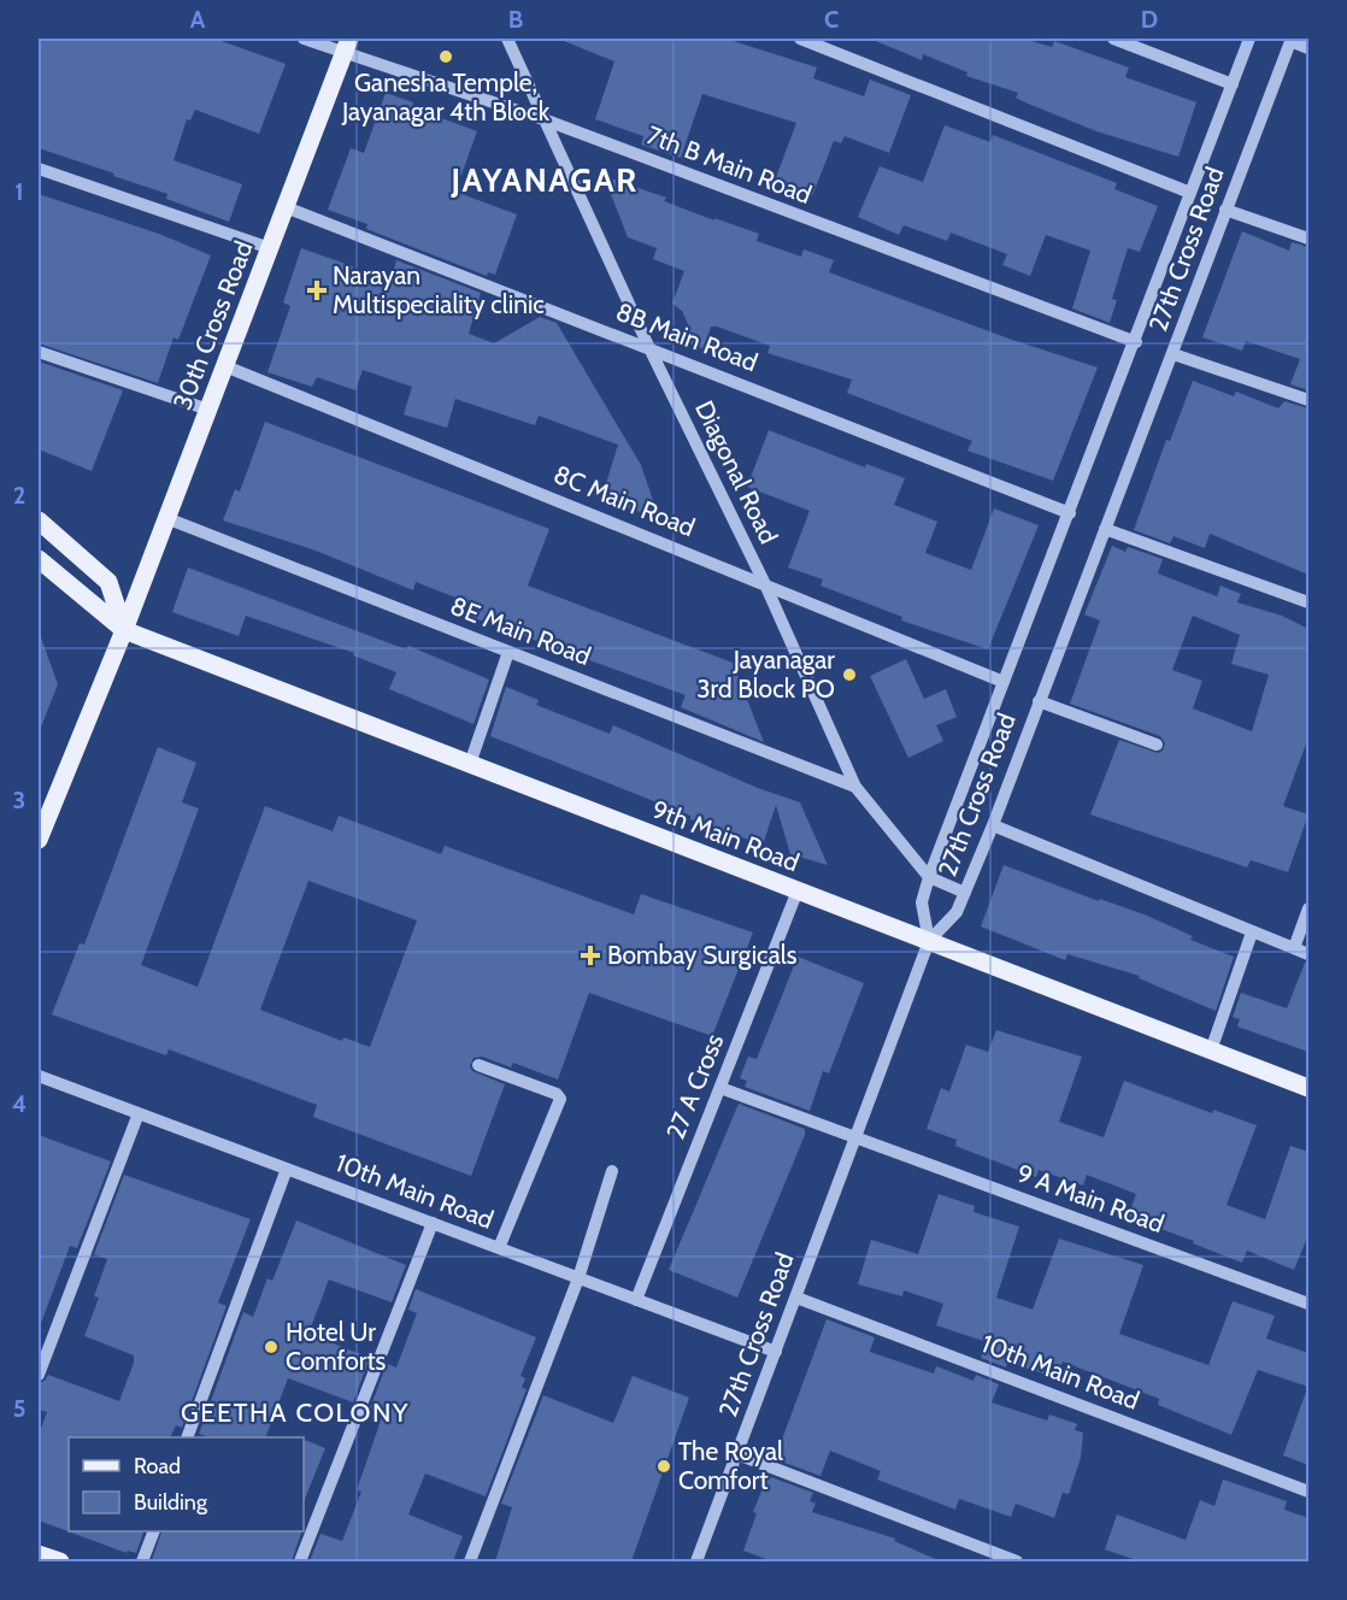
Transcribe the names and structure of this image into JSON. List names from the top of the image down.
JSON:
{
  "streets": {
    "main road": ["30th Cross Road", "9th Main Road"],
    "street": [
      "7th B Main Road",
      "27th Cross Road",
      "8B Main Road",
      "Diagonal Road",
      "8C Main Road",
      "8E Main Road",
      "27 A Cross",
      "10th Main Road",
      "9 A Main Road"
    ]
  },
  "crossings": [
    ["7th B Main Road", "27th Cross Road"],
    ["7th B Main Road", "30th Cross Road"],
    ["7th B Main Road", "Diagonal Road"],
    ["27th Cross Road", "8B Main Road"],
    ["27th Cross Road", "Diagonal Road"],
    ["27th Cross Road", "8C Main Road"],
    ["27th Cross Road", "9th Main Road"],
    ["27th Cross Road", "10th Main Road"],
    ["27th Cross Road", "9 A Main Road"],
    ["30th Cross Road", "8B Main Road"],
    ["30th Cross Road", "8C Main Road"],
    ["30th Cross Road", "8E Main Road"],
    ["30th Cross Road", "9th Main Road"],
    ["8B Main Road", "Diagonal Road"],
    ["Diagonal Road", "8C Main Road"],
    ["Diagonal Road", "8E Main Road"],
    ["9th Main Road", "27 A Cross"],
    ["27 A Cross", "10th Main Road"],
    ["27 A Cross", "9 A Main Road"]
  ],
  "districts": ["JAYANAGAR", "GEETHA COLONY"],
  "places": {
    "other": [
      "Ganesha Temple, Jayanagar 4th Block",
      "Jayanagar 3rd Block PO",
      "Hotel Ur Comforts",
      "The Royal Comfort"
    ],
    "health": ["Narayan Multispeciality clinic", "Bombay Surgicals"]
  },
  "legend": ["Road", "Building"],
  "grid": {
    "columns": [
      "A",
      "B",
      "C",
      "D"
    ],
    "rows": [
      "1",
      "2",
      "3",
      "4",
      "5"
    ]
  }
}
